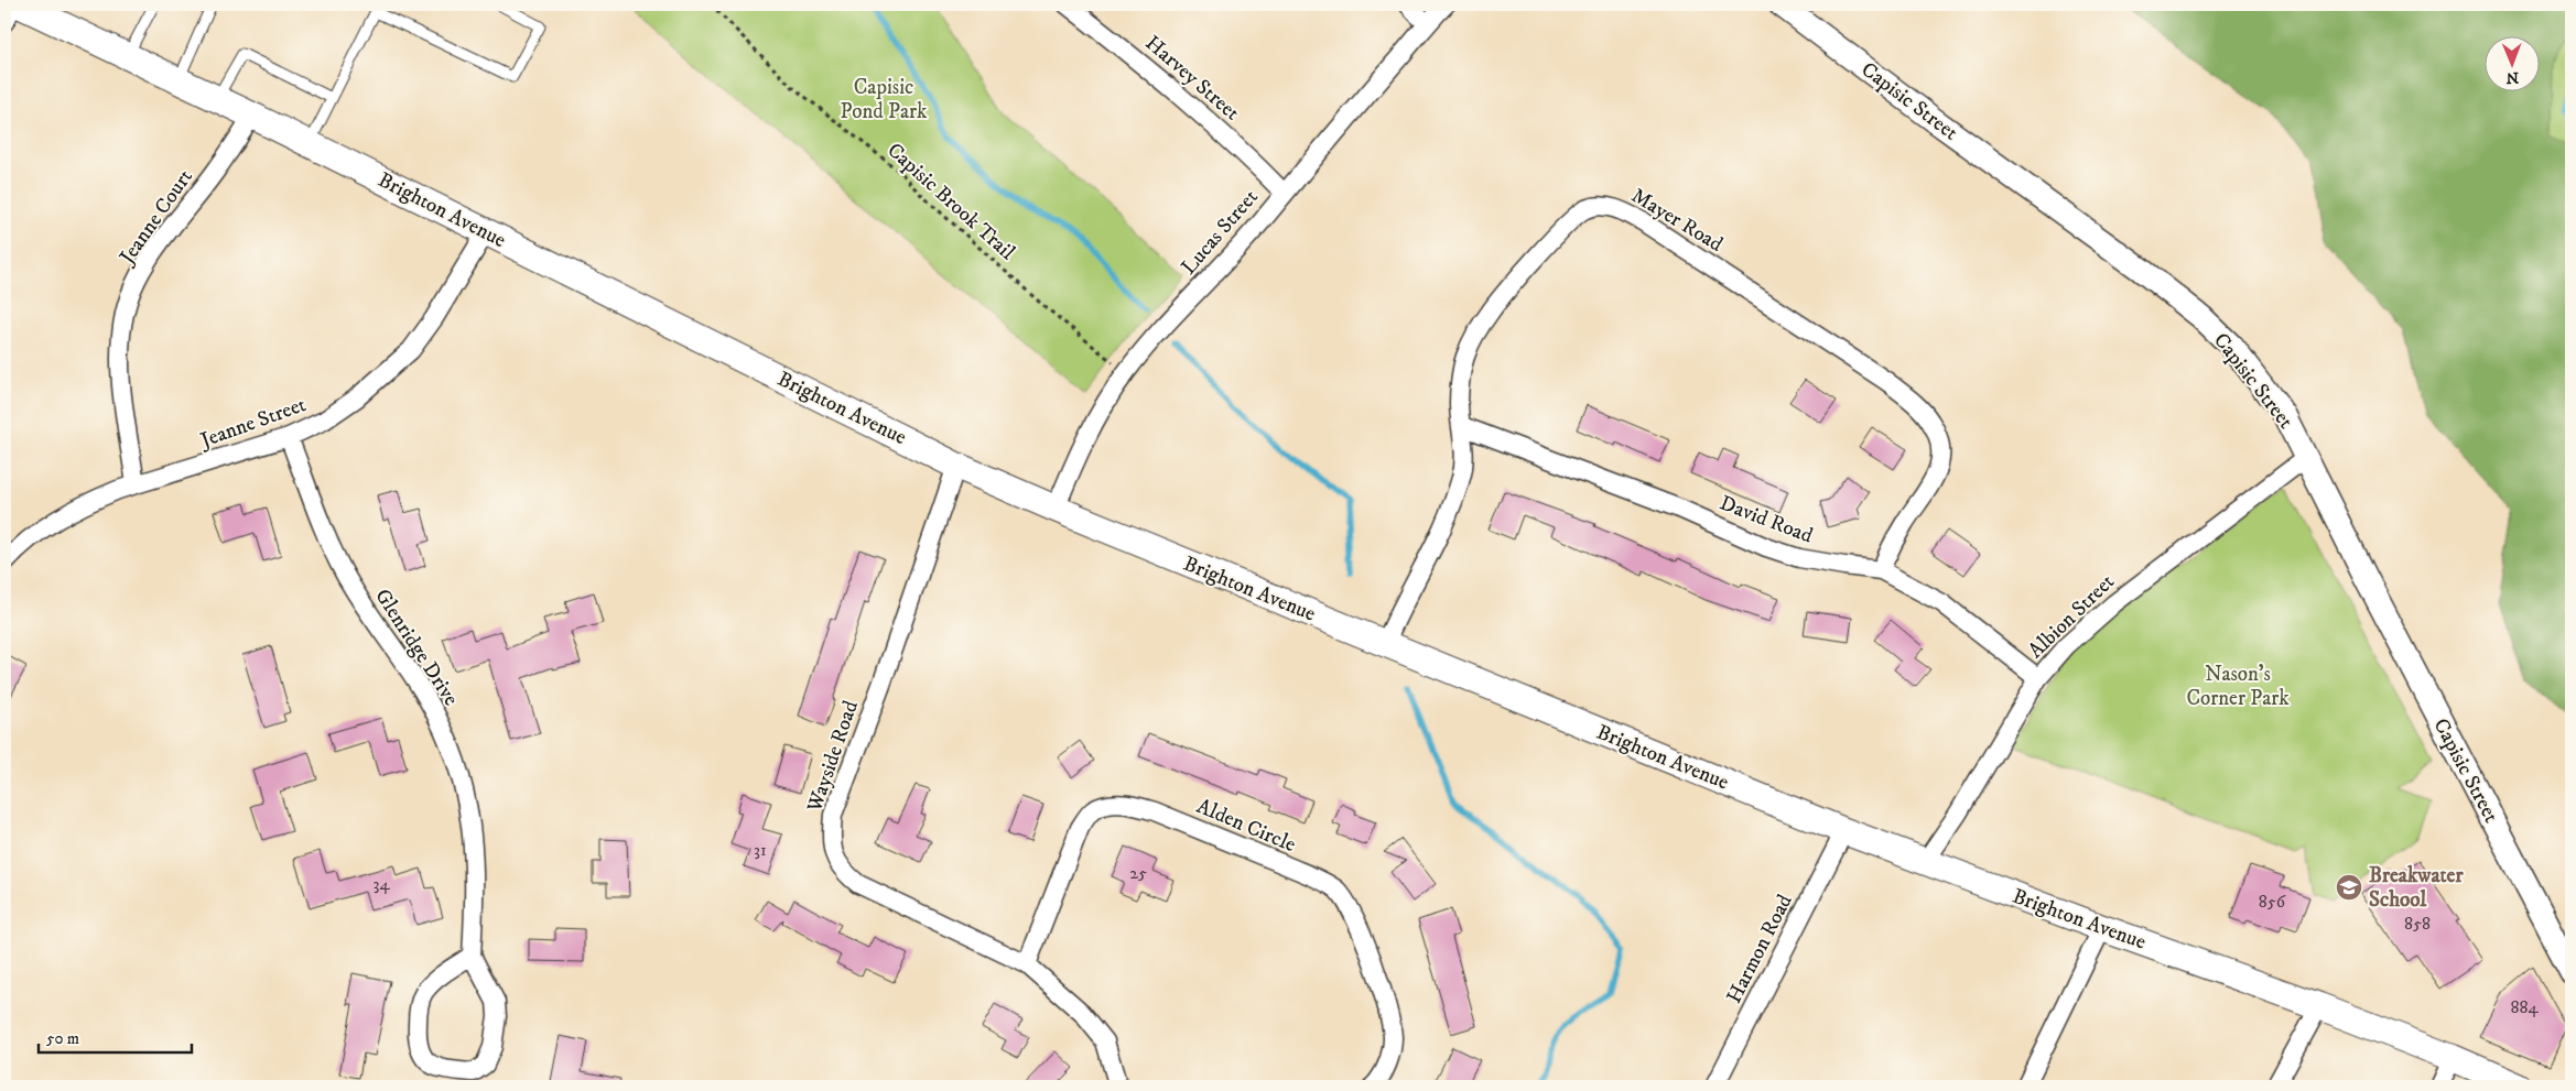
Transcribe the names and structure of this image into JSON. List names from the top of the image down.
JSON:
{
  "streets": {
    "main road": ["Brighton Avenue"],
    "street": [
      "Harvey Street",
      "Capisic Street",
      "Jeanne Court",
      "Mayer Road",
      "Lucas Street",
      "Jeanne Street",
      "David Road",
      "Albion Street",
      "Glenridge Drive",
      "Wayside Road",
      "Alden Circle",
      "Harmon Road"
    ],
    "path": ["Capisic Brook Trail"]
  },
  "crossings": [
    ["Harvey Street", "Lucas Street"],
    ["Capisic Street", "Albion Street"],
    ["Capisic Brook Trail", "Lucas Street"],
    ["Brighton Avenue", "Jeanne Court"],
    ["Brighton Avenue", "Mayer Road"],
    ["Brighton Avenue", "Lucas Street"],
    ["Brighton Avenue", "Jeanne Street"],
    ["Brighton Avenue", "Albion Street"],
    ["Brighton Avenue", "Wayside Road"],
    ["Brighton Avenue", "Harmon Road"],
    ["Jeanne Court", "Jeanne Street"],
    ["Mayer Road", "David Road"],
    ["Jeanne Street", "Glenridge Drive"],
    ["David Road", "Albion Street"],
    ["Wayside Road", "Alden Circle"]
  ],
  "parks": ["Capisic Pond Park", "Nason's Corner Park"],
  "places": {
    "school or university": ["Breakwater School"]
  },
  "house_numbers": [
    "31",
    "25",
    "34",
    "856",
    "858",
    "884"
  ],
  "scale_bar": "50 m",
  "north": "bottom"
}
